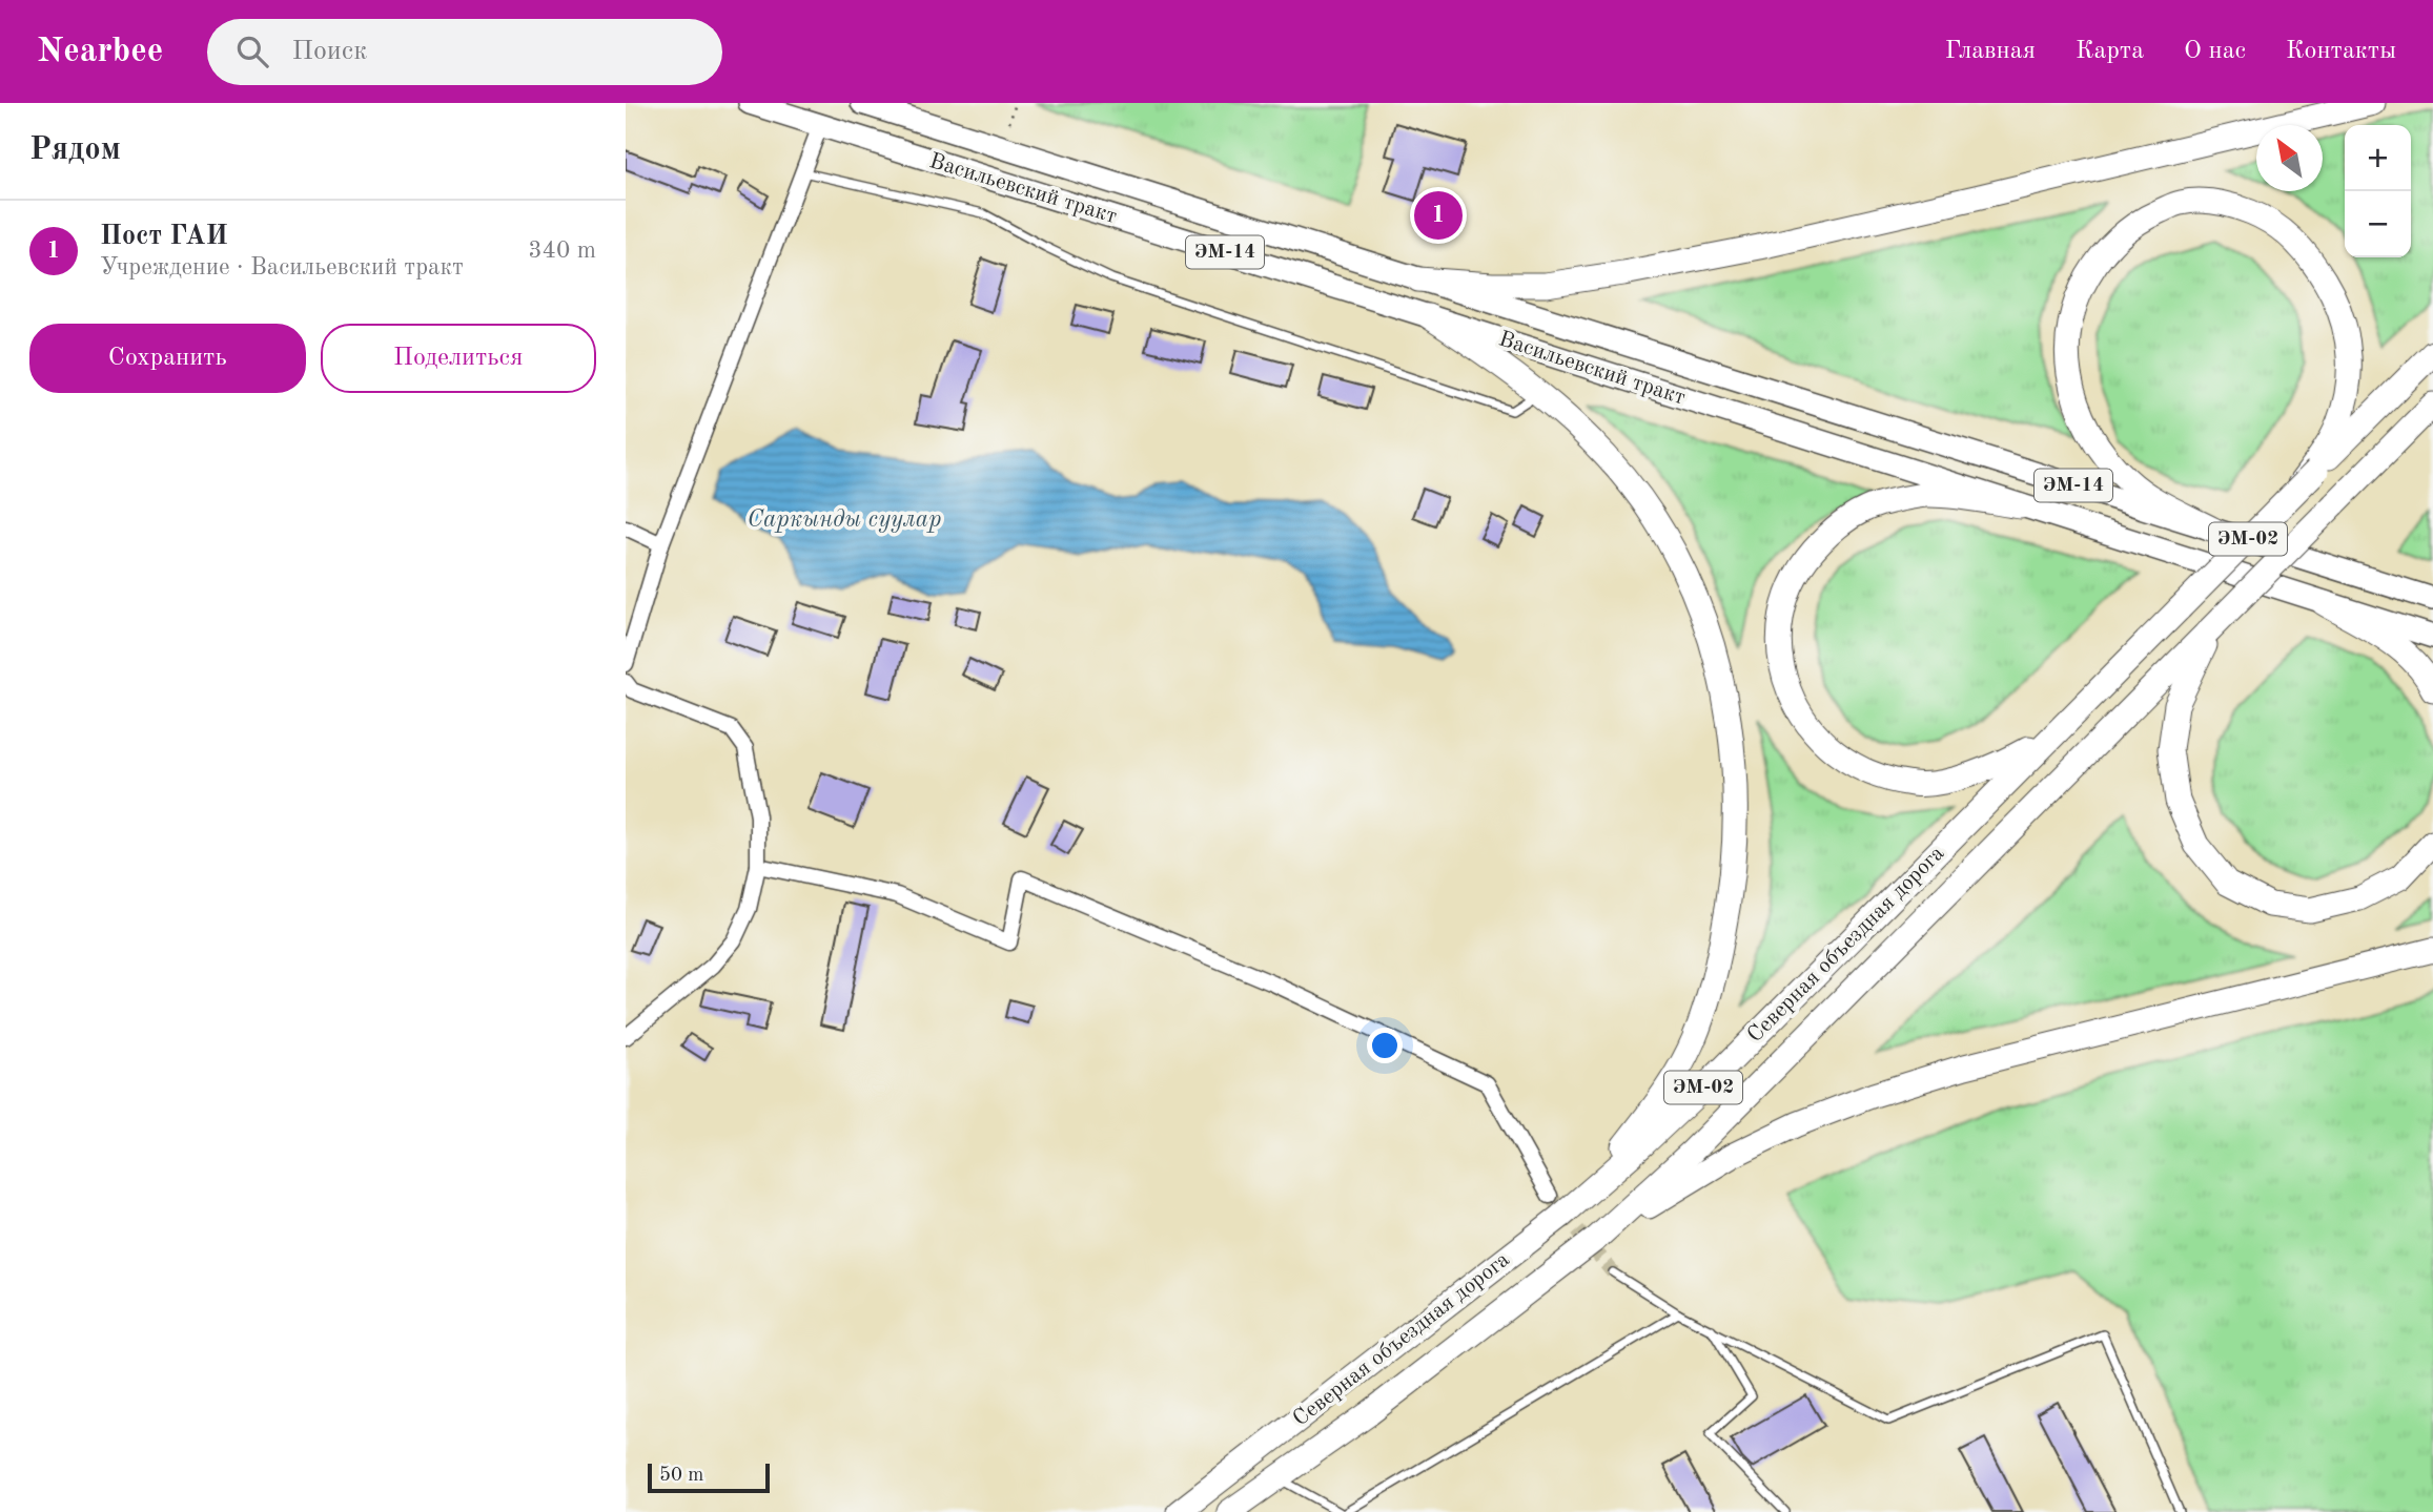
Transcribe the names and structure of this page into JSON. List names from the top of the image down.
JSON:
{
  "streets": {
    "highway": ["ЭМ-02", "Северная объездная дорога"],
    "main road": ["Васильевский тракт", "ЭМ-14"]
  },
  "water": ["Саркынды суулар"],
  "scale_bar": "50 m",
  "north": "top left",
  "page": {
    "header": "Nearbee",
    "search": "Поиск",
    "nav": [
      "Главная",
      "Карта",
      "О нас",
      "Контакты"
    ],
    "heading": "Рядом",
    "map_buttons": ["+", "−"],
    "pins": "1",
    "list": [
      {
        "mark": "1",
        "name": "Пост ГАИ",
        "note": "Учреждение · Васильевский тракт",
        "value": "340 m"
      }
    ],
    "buttons": ["Сохранить", "Поделиться"],
    "scale": "50 m"
  }
}
